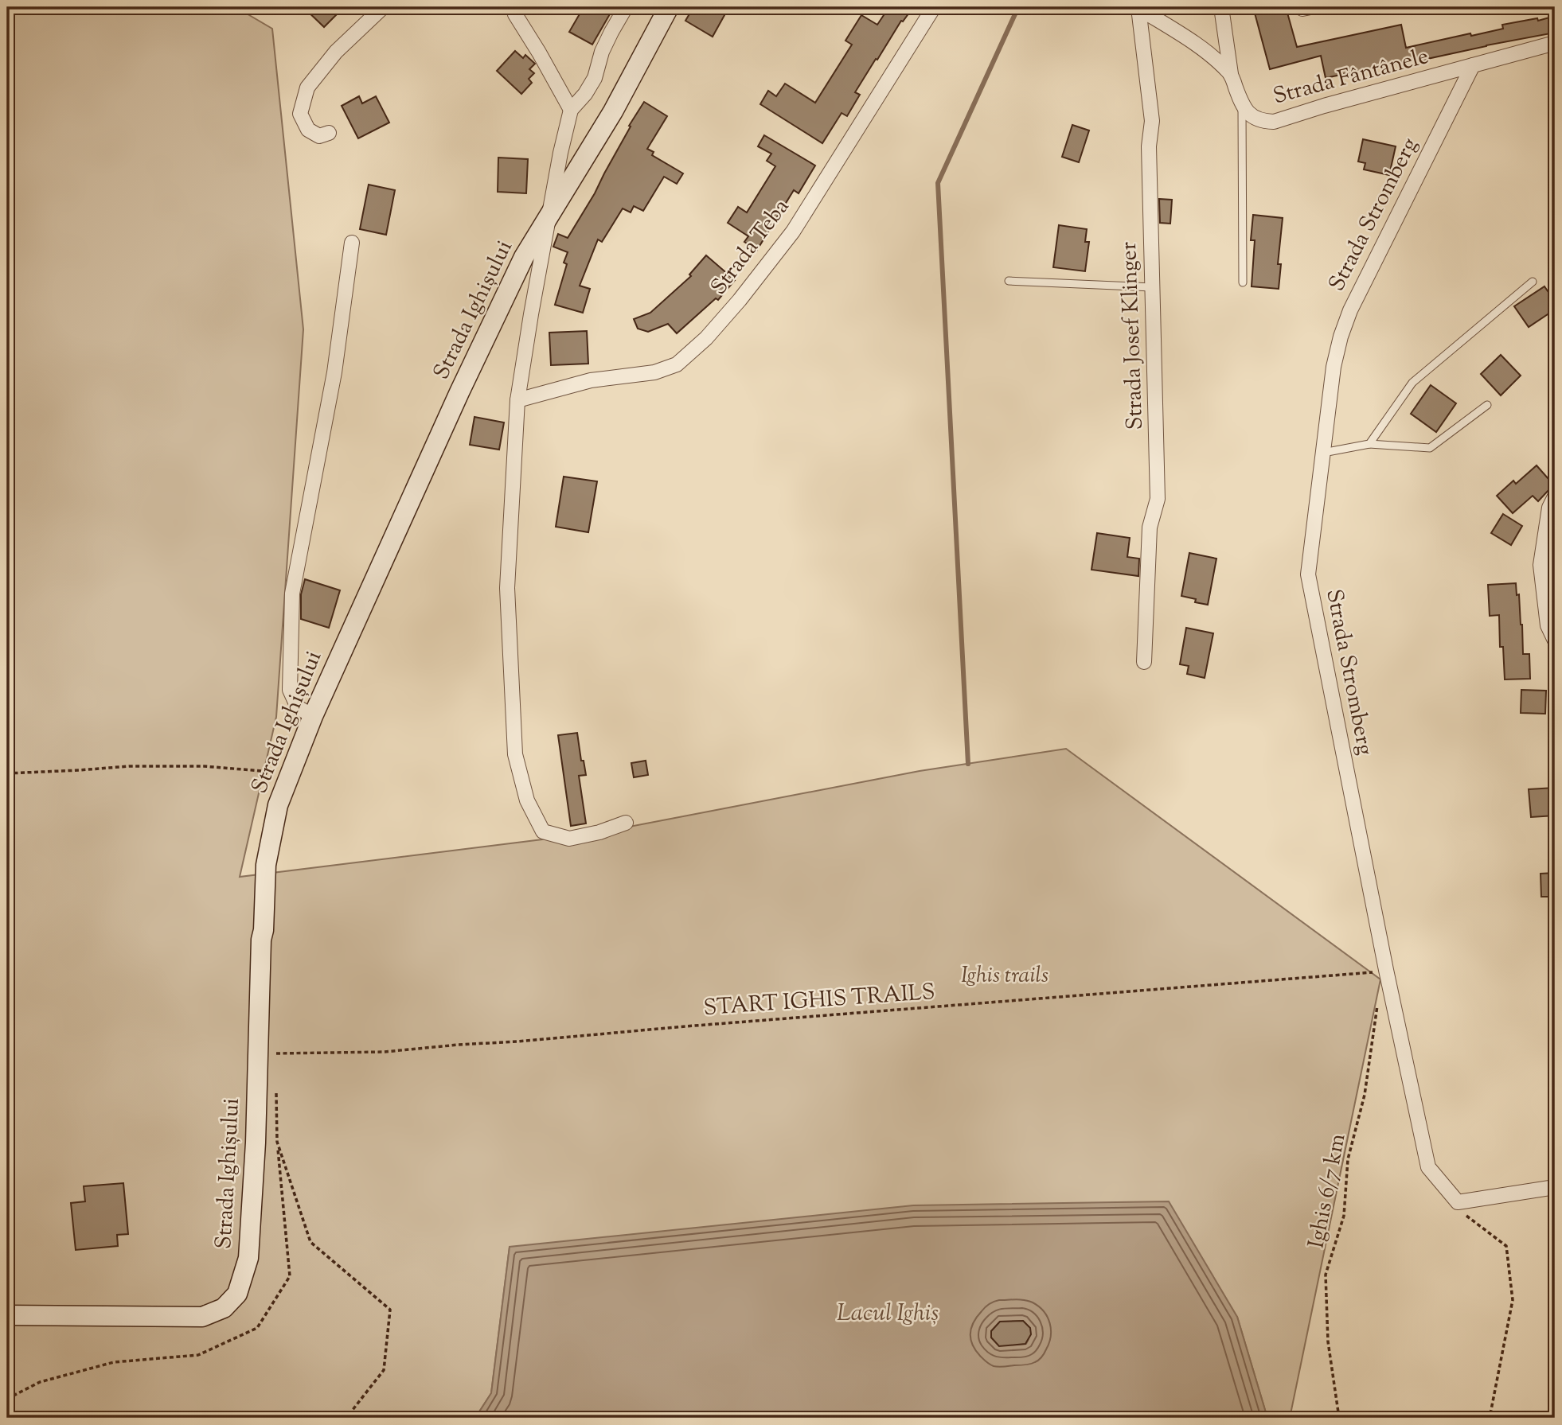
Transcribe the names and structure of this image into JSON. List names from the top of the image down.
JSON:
{
  "streets": {
    "street": [
      "Strada Fântânele",
      "Strada Stromberg",
      "Strada Teba",
      "Strada Ighișului",
      "Strada Josef Klinger"
    ],
    "path": ["START IGHIS TRAILS", "Ighis 6/7 km"]
  },
  "crossings": [
    ["Strada Fântânele", "Strada Stromberg"],
    ["Strada Fântânele", "Strada Josef Klinger"],
    ["Strada Ighișului", "START IGHIS TRAILS"]
  ],
  "water": ["Lacul Ighiș"],
  "parks": ["Ighis trails"]
}
